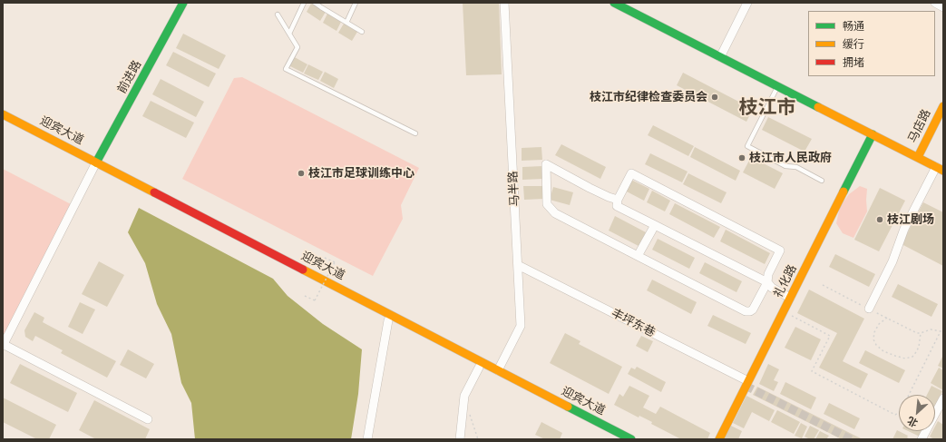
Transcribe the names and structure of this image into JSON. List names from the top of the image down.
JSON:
{
  "streets": {
    "main road": [
      "前进路",
      "马店路",
      "迎宾大道",
      "礼化路"
    ],
    "street": ["马半路", "丰坪东巷"]
  },
  "crossings": [
    ["前进路", "迎宾大道"],
    ["迎宾大道", "马半路"],
    ["马半路", "丰坪东巷"],
    ["礼化路", "丰坪东巷"]
  ],
  "districts": ["枝江市"],
  "places": [
    "枝江市纪律检查委员会",
    "枝江市人民政府",
    "枝江市足球训练中心",
    "枝江剧场"
  ],
  "legend": ["畅通", "缓行", "拥堵"],
  "north": "bottom left"
}
